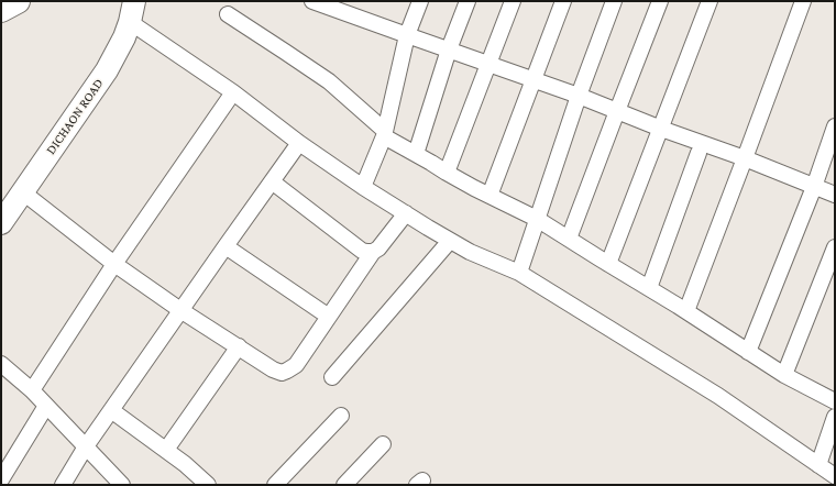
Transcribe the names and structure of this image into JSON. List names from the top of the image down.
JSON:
{
  "streets": {
    "street": ["DICHAON ROAD"]
  }
}
